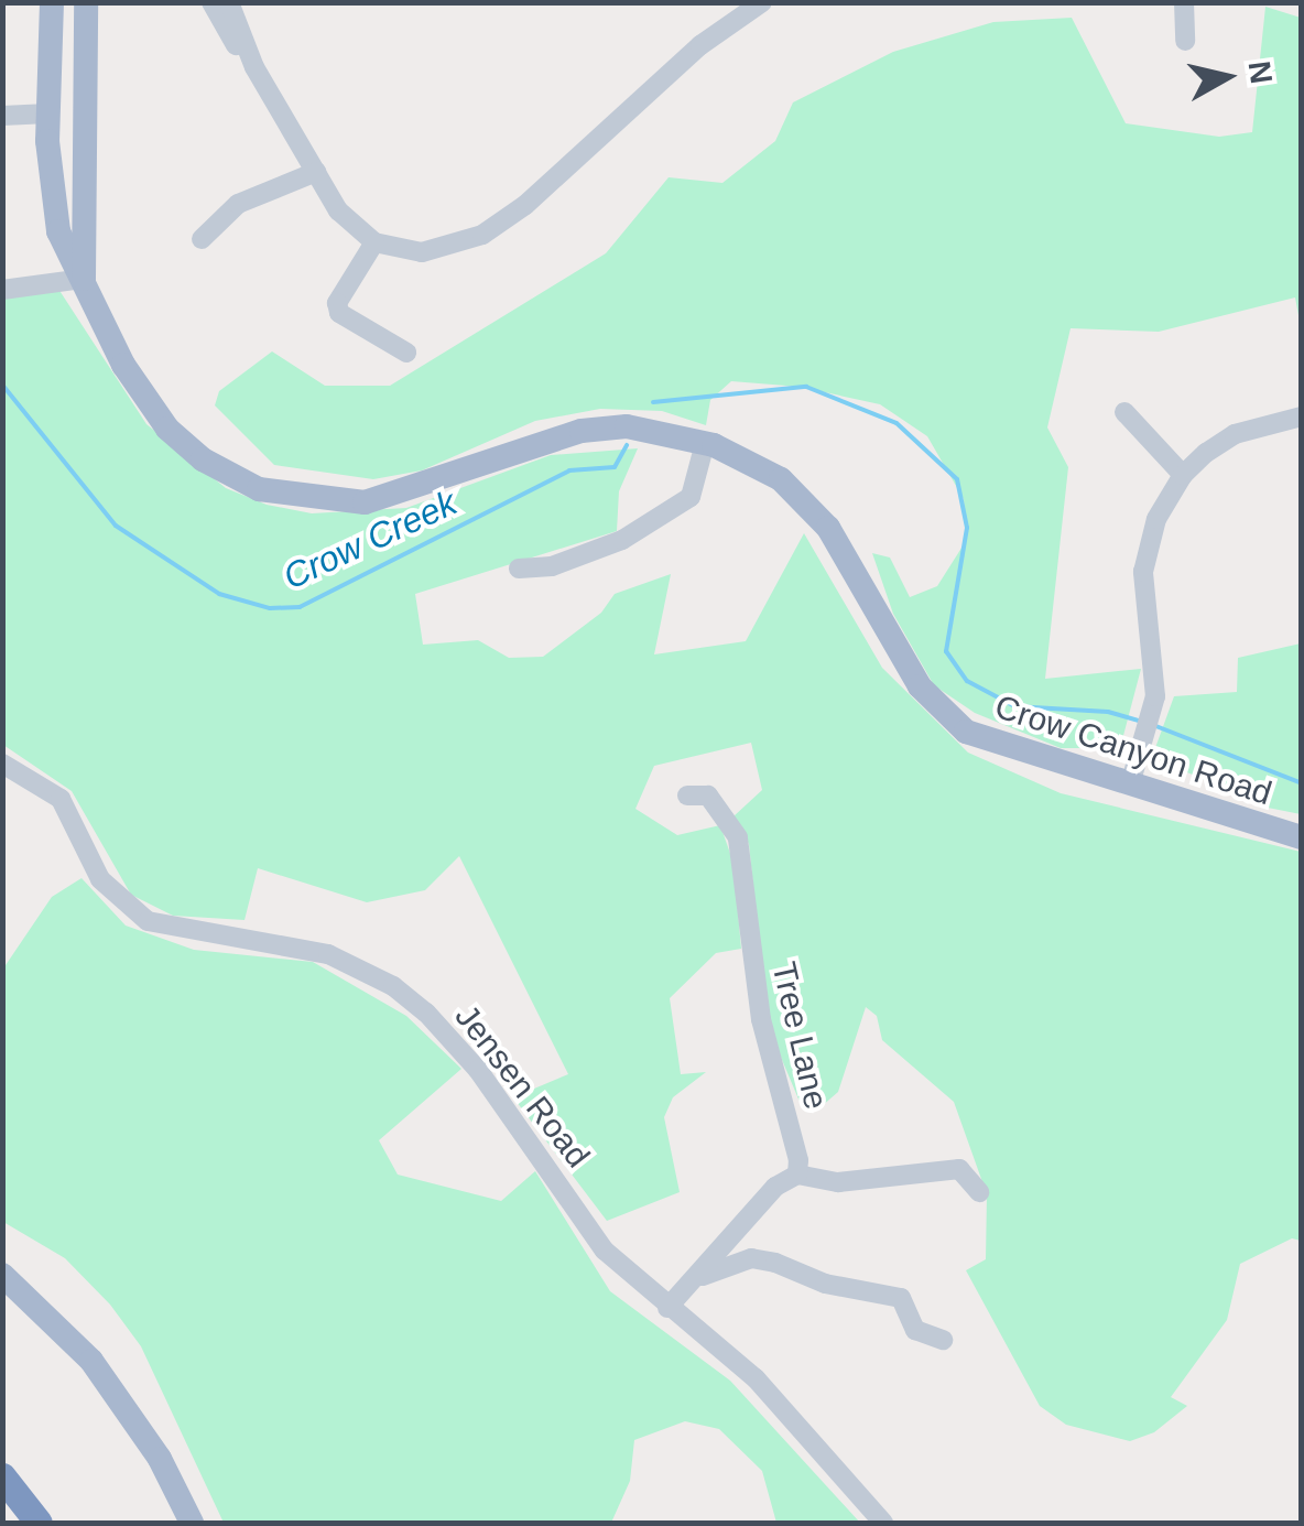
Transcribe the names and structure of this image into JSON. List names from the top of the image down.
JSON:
{
  "streets": {
    "main road": ["Crow Canyon Road"],
    "street": ["Tree Lane", "Jensen Road"]
  },
  "water": ["Crow Creek"],
  "north": "right"
}
